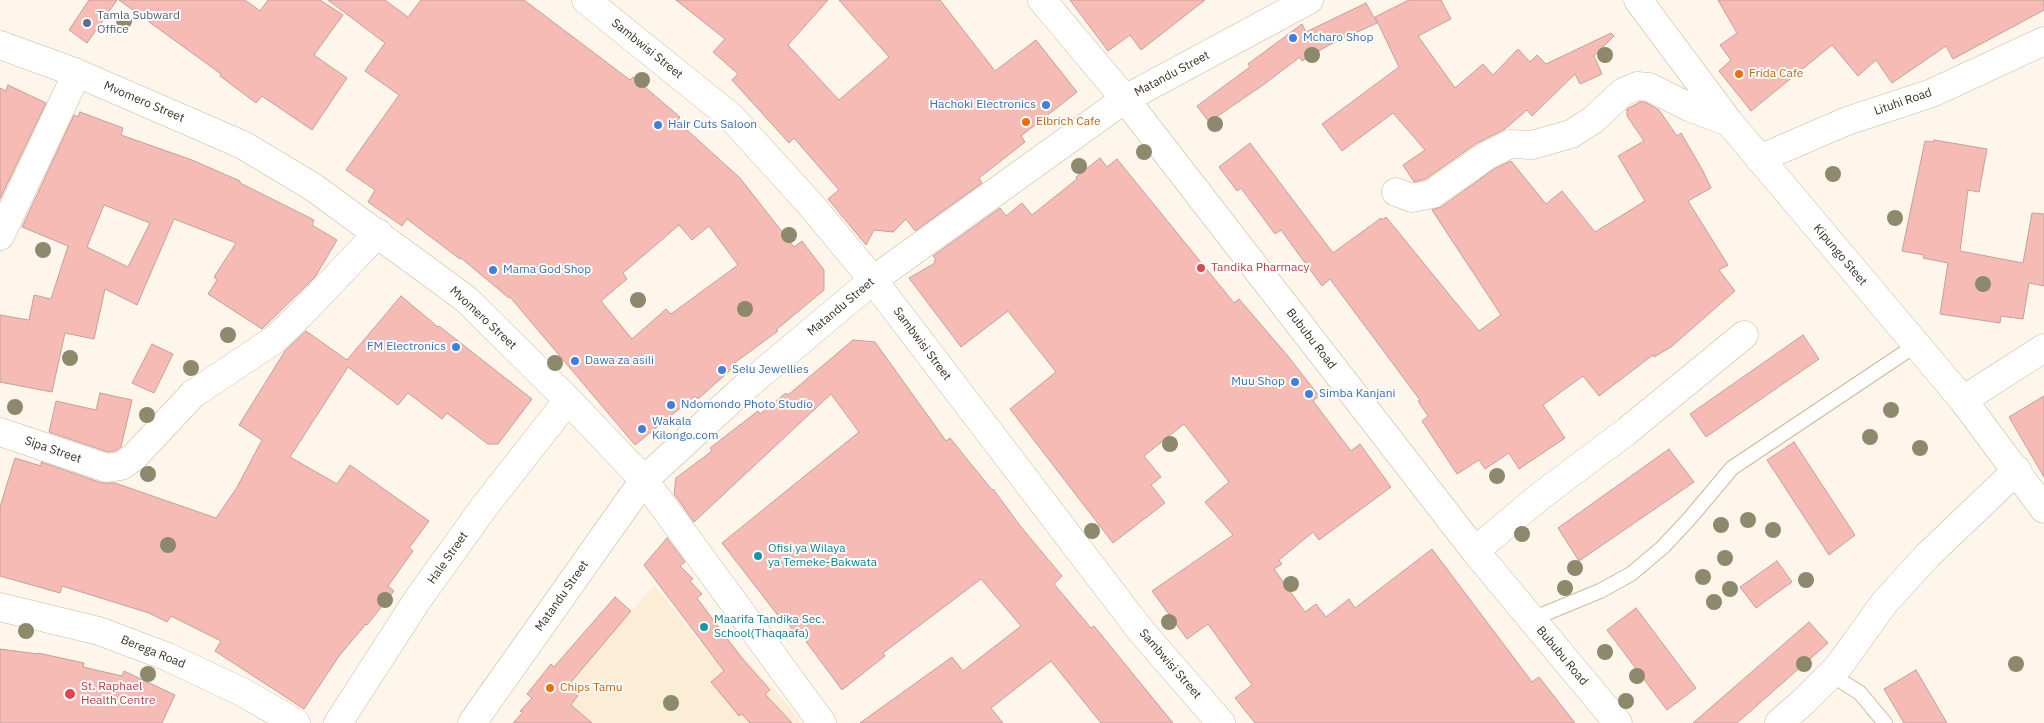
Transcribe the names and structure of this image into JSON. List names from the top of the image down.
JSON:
{
  "streets": {
    "street": [
      "Sambwisi Street",
      "Matandu Street",
      "Mvomero Street",
      "Lituhi Road",
      "Kipungo Steet",
      "Bububu Road",
      "Sipa Street",
      "Hale Street",
      "Berega Road"
    ]
  },
  "crossings": [
    ["Sambwisi Street", "Matandu Street"],
    ["Matandu Street", "Mvomero Street"],
    ["Matandu Street", "Bububu Road"],
    ["Mvomero Street", "Sipa Street"],
    ["Mvomero Street", "Hale Street"],
    ["Lituhi Road", "Kipungo Steet"]
  ],
  "places": [
    "Tamla Subward Office",
    "Mcharo Shop",
    "Frida Cafe",
    "Hachoki Electronics",
    "Elbrich Cafe",
    "Hair Cuts Saloon",
    "Tandika Pharmacy",
    "Mama God Shop",
    "FM Electronics",
    "Dawa za asili",
    "Selu Jewellies",
    "Muu Shop",
    "Simba Kanjani",
    "Ndomondo Photo Studio",
    "Wakala Kilongo.com",
    "Ofisi ya Wilaya ya Temeke-Bakwata",
    "Maarifa Tandika Sec. School(Thaqaafa)",
    "Chips Tamu",
    "St. Raphael Health Centre"
  ]
}
